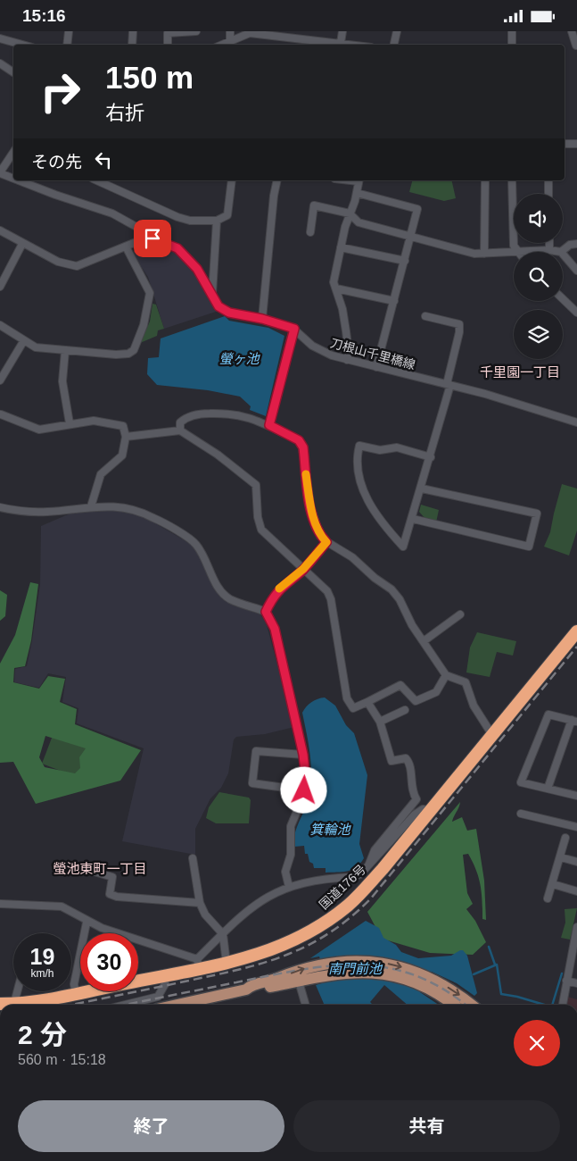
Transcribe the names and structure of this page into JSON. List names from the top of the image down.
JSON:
{
  "streets": {
    "highway": ["国道176号"],
    "street": ["刀根山千里橋線"]
  },
  "districts": ["千里園一丁目", "螢池東町一丁目"],
  "water": ["螢ヶ池", "箕輪池", "南門前池"],
  "page": {
    "status": "15:16",
    "turn": ["150 m", "右折"],
    "then": "その先",
    "speed": "19 km/h",
    "limit": "30",
    "heading": ["2 分", "560 m · 15:18"],
    "buttons": ["終了", "共有"]
  }
}
